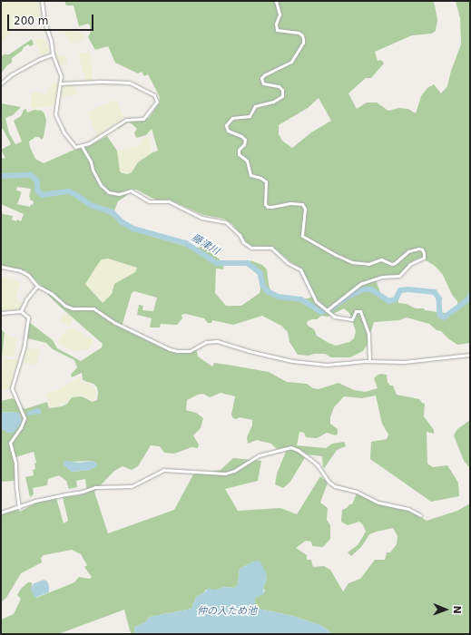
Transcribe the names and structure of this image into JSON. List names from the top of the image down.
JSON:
{
  "water": ["藤津川", "仲の入ため池"],
  "scale_bar": "200 m",
  "north": "right"
}
